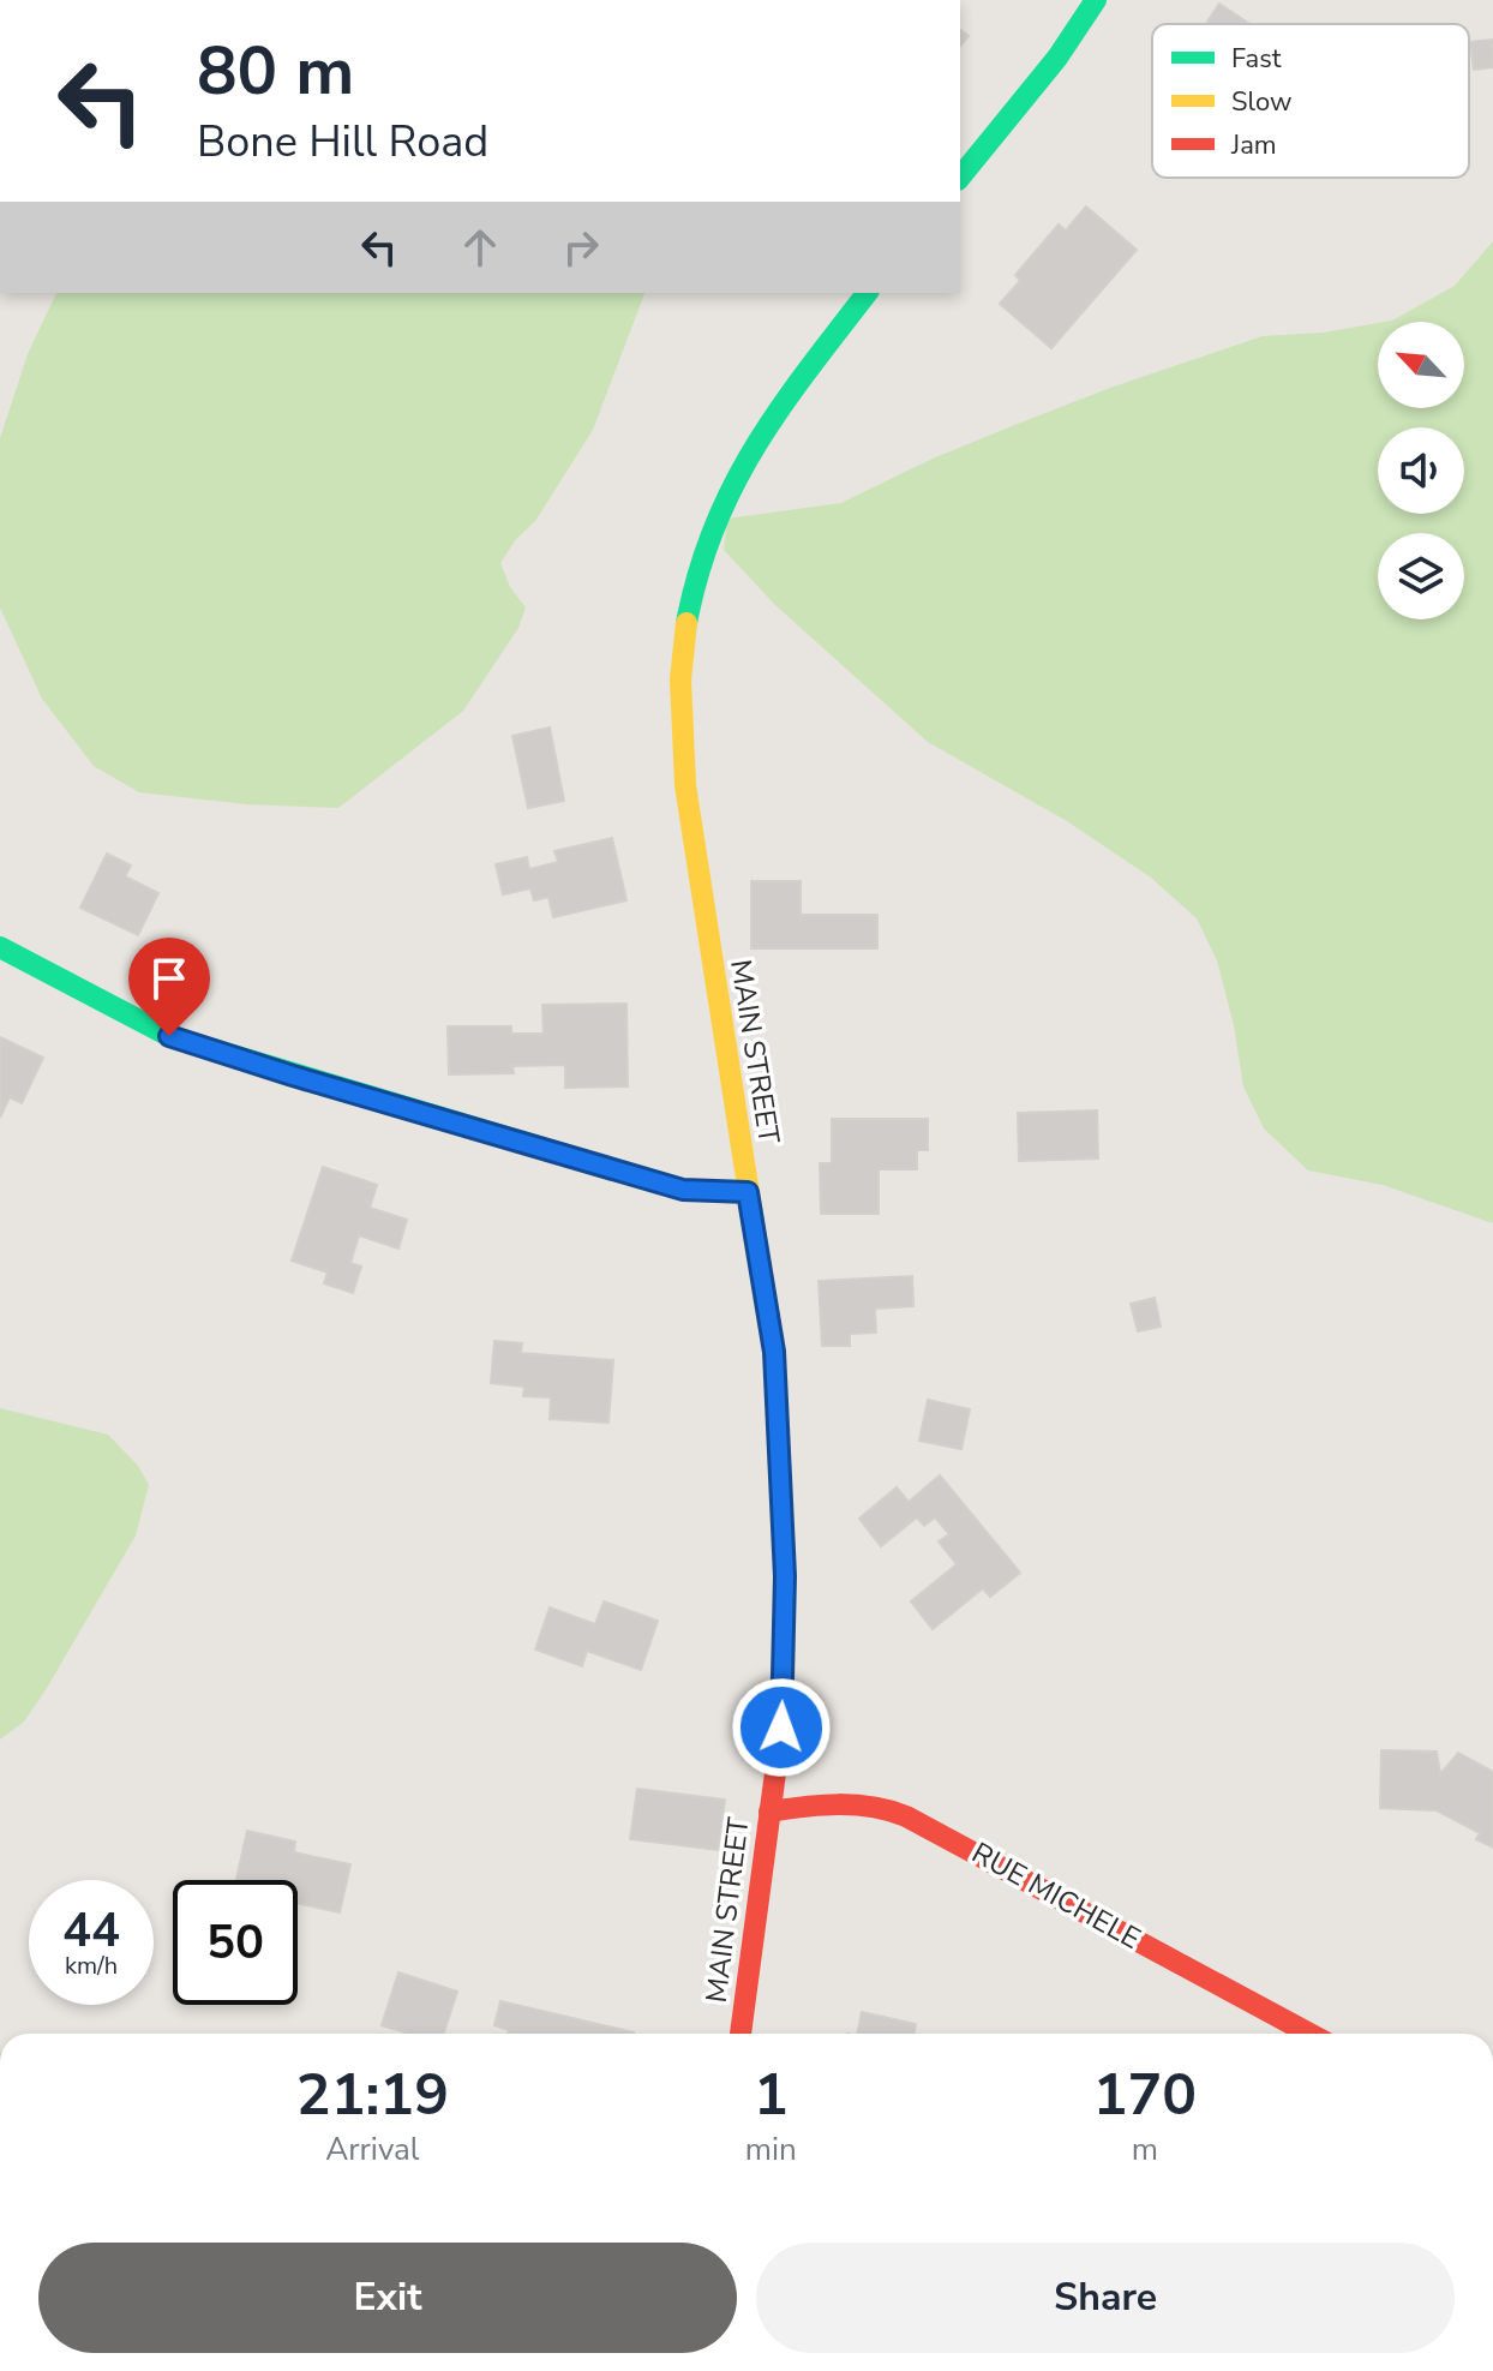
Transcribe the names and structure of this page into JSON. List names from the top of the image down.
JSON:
{
  "streets": {
    "main road": ["MAIN STREET", "RUE MICHELE"]
  },
  "crossings": [
    ["MAIN STREET", "RUE MICHELE"]
  ],
  "legend": ["Fast", "Slow", "Jam"],
  "north": "top left",
  "page": {
    "turn": ["80 m", "Bone Hill Road"],
    "speed": "44 km/h",
    "limit": "50",
    "eta": [
      "21:19",
      "Arrival",
      "1",
      "min",
      "170",
      "m"
    ],
    "buttons": ["Exit", "Share"]
  }
}
